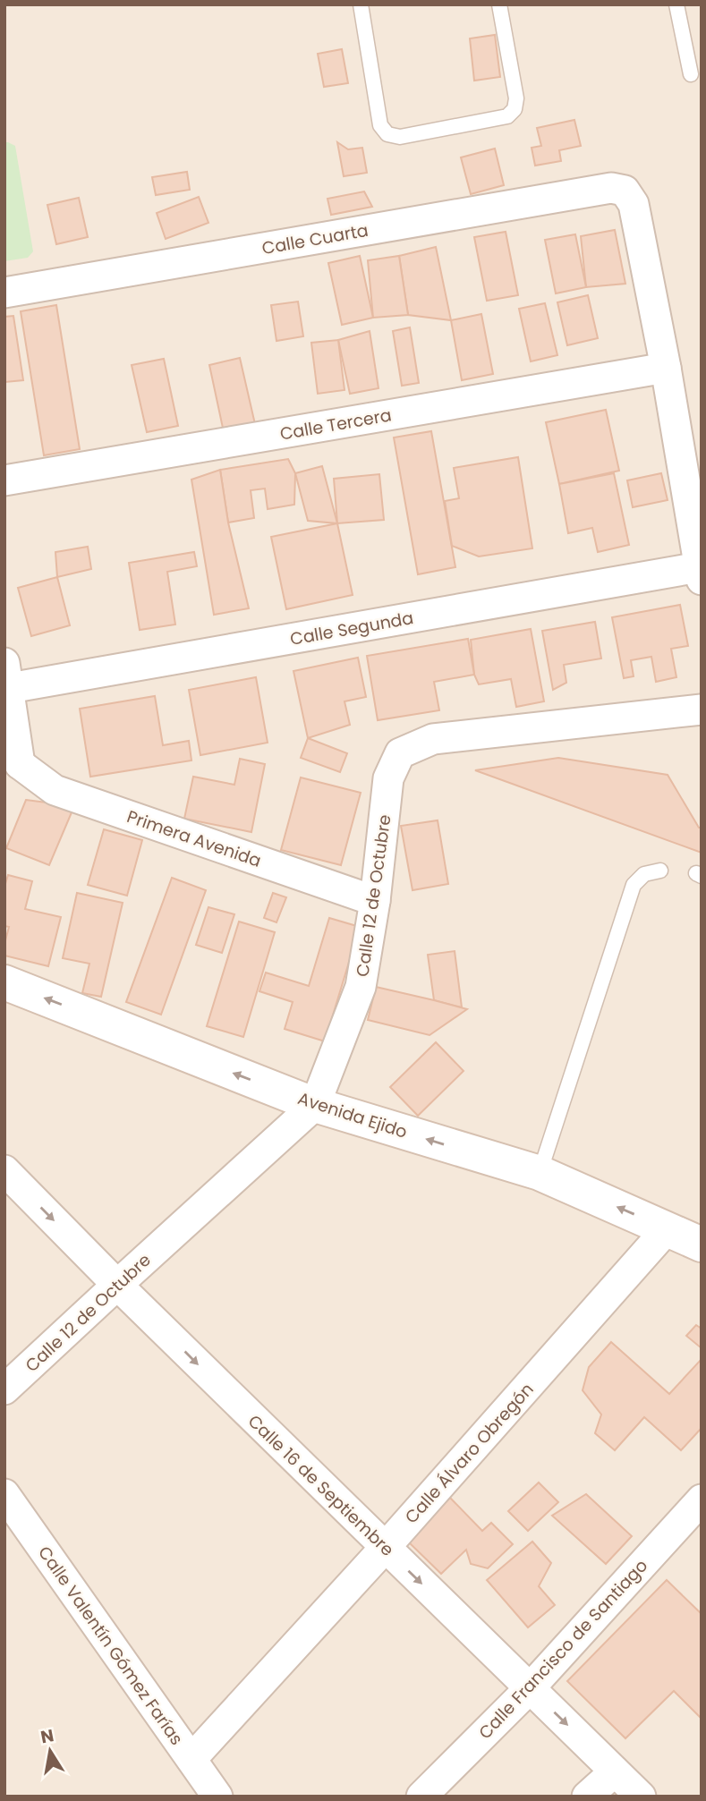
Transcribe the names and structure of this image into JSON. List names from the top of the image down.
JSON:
{
  "streets": {
    "street": [
      "Calle Cuarta",
      "Calle Tercera",
      "Calle Segunda",
      "Primera Avenida",
      "Calle 12 de Octubre",
      "Avenida Ejido",
      "Calle Álvaro Obregón",
      "Calle 16 de Septiembre",
      "Calle Valentín Gómez Farías",
      "Calle Francisco de Santiago"
    ]
  },
  "crossings": [
    ["Calle Cuarta", "Calle Tercera"],
    ["Primera Avenida", "Calle 12 de Octubre"],
    ["Calle 12 de Octubre", "Avenida Ejido"],
    ["Calle 12 de Octubre", "Calle 16 de Septiembre"],
    ["Avenida Ejido", "Calle Álvaro Obregón"],
    ["Calle Álvaro Obregón", "Calle 16 de Septiembre"],
    ["Calle Álvaro Obregón", "Calle Valentín Gómez Farías"],
    ["Calle 16 de Septiembre", "Calle Francisco de Santiago"]
  ],
  "one_way": ["Avenida Ejido", "Calle 16 de Septiembre"],
  "north": "top"
}
